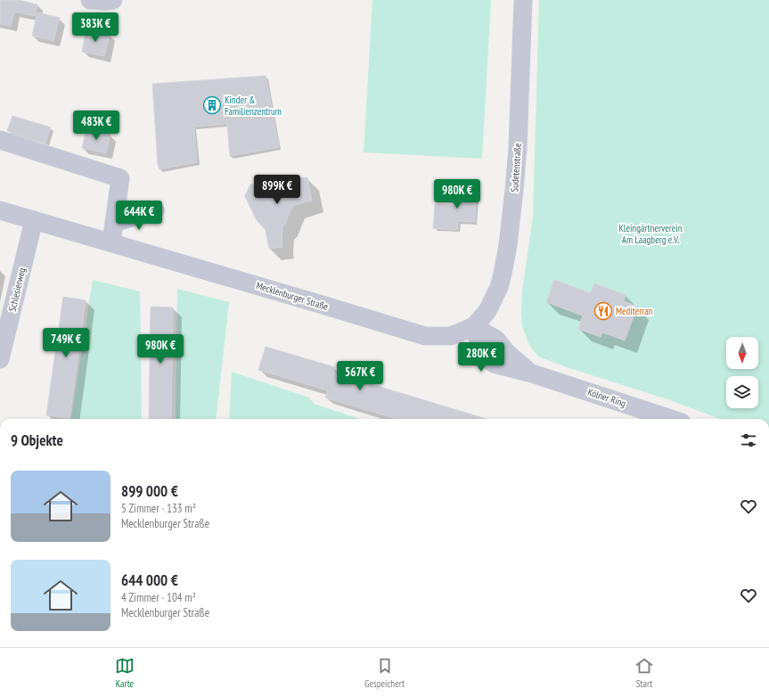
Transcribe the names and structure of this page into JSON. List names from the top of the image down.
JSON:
{
  "streets": {
    "street": [
      "Sudetenstraße",
      "Schlesierweg",
      "Mecklenburger Straße",
      "Kölner Ring"
    ]
  },
  "crossings": [
    ["Sudetenstraße", "Mecklenburger Straße"],
    ["Sudetenstraße", "Kölner Ring"],
    ["Schlesierweg", "Mecklenburger Straße"],
    ["Mecklenburger Straße", "Kölner Ring"]
  ],
  "parks": ["Kleingärtnerverein Am Laagberg e.V."],
  "places": {
    "building": ["Kinder & Familienzentrum"],
    "restaurant": ["Mediterran"]
  },
  "north": "bottom",
  "page": {
    "price": [
      "383K €",
      "483K €",
      "899K €",
      "980K €",
      "644K €",
      "749K €",
      "980K €",
      "280K €",
      "567K €"
    ],
    "heading": "9 Objekte",
    "list": [
      {
        "name": "899 000 €",
        "note": "5 Zimmer · 133 m² · Mecklenburger Straße"
      },
      {
        "name": "644 000 €",
        "note": "4 Zimmer · 104 m² · Mecklenburger Straße"
      }
    ],
    "tabs": ["Karte", "Gespeichert", "Start"]
  }
}
